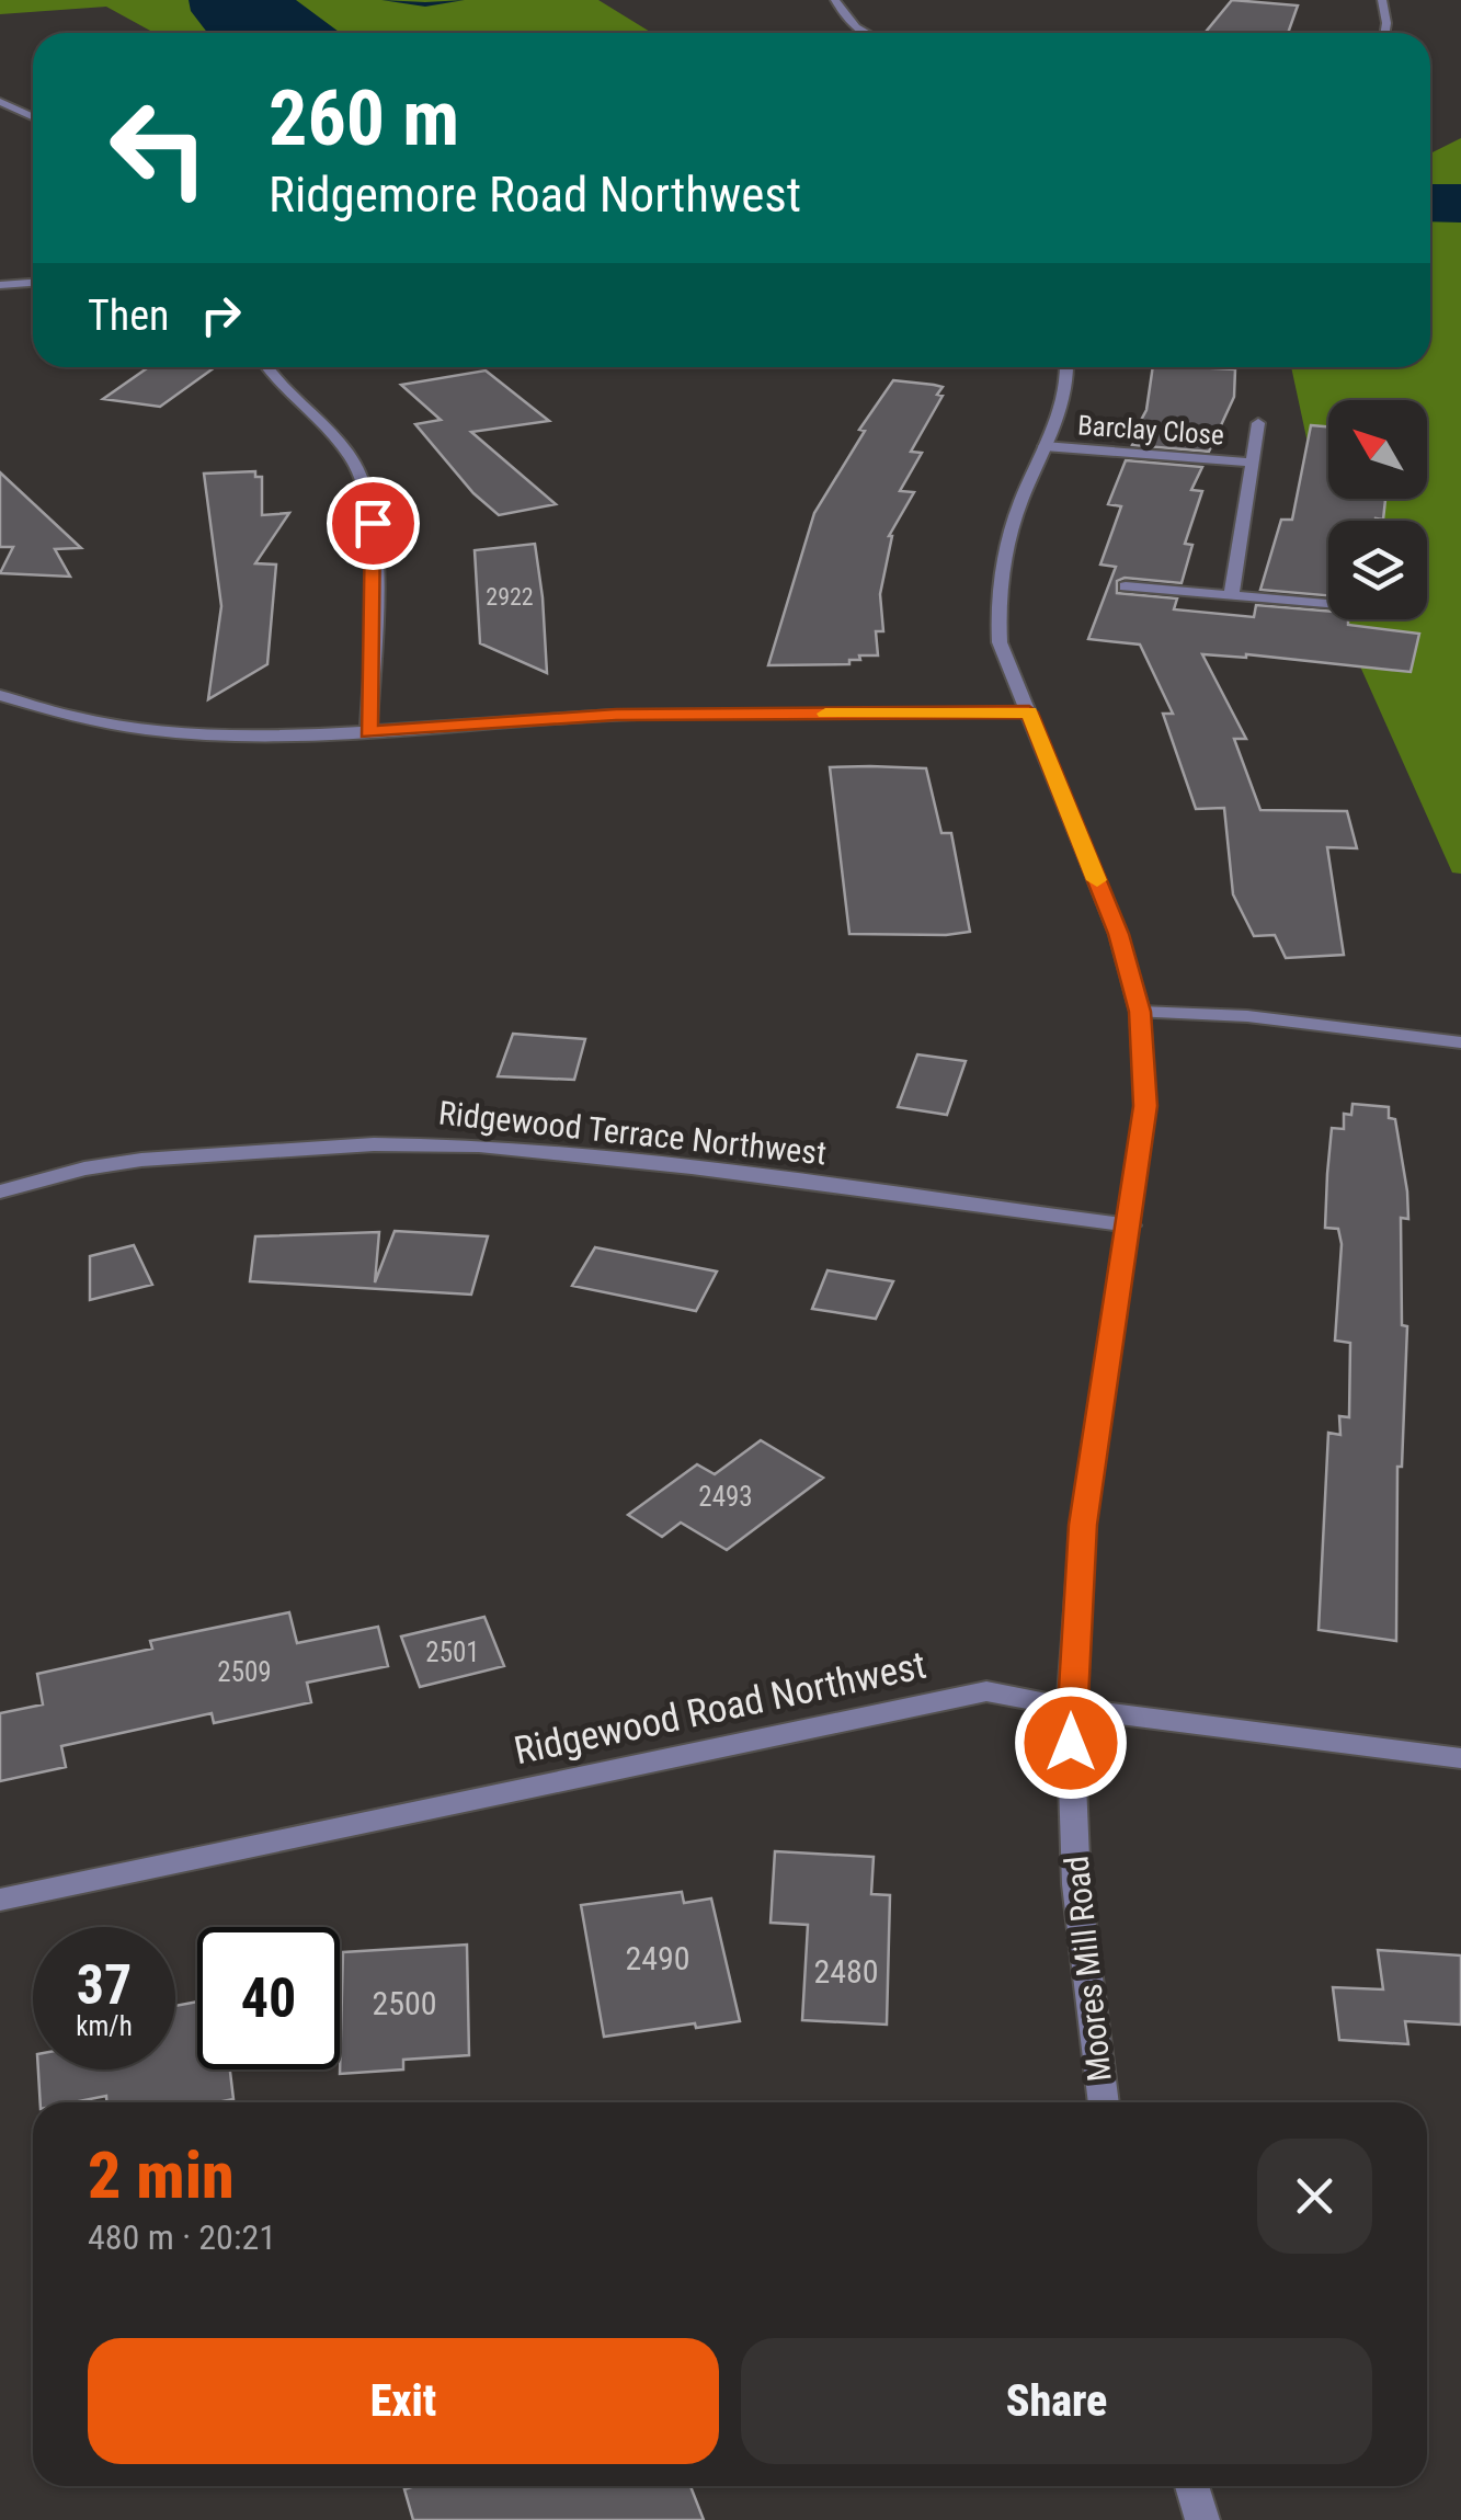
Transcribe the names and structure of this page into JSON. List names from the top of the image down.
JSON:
{
  "streets": {
    "street": [
      "Barclay Close",
      "Ridgewood Terrace Northwest",
      "Ridgewood Road Northwest",
      "Moores Mill Road"
    ]
  },
  "crossings": [
    ["Barclay Close", "Moores Mill Road"],
    ["Ridgewood Terrace Northwest", "Moores Mill Road"],
    ["Ridgewood Road Northwest", "Moores Mill Road"]
  ],
  "house_numbers": [
    "2922",
    "2493",
    "2501",
    "2509",
    "2490",
    "2480",
    "2500"
  ],
  "north": "top left",
  "page": {
    "turn": ["260 m", "Ridgemore Road Northwest"],
    "then": "Then",
    "speed": "37 km/h",
    "limit": "40",
    "heading": ["2 min", "480 m · 20:21"],
    "buttons": ["Exit", "Share"]
  }
}
